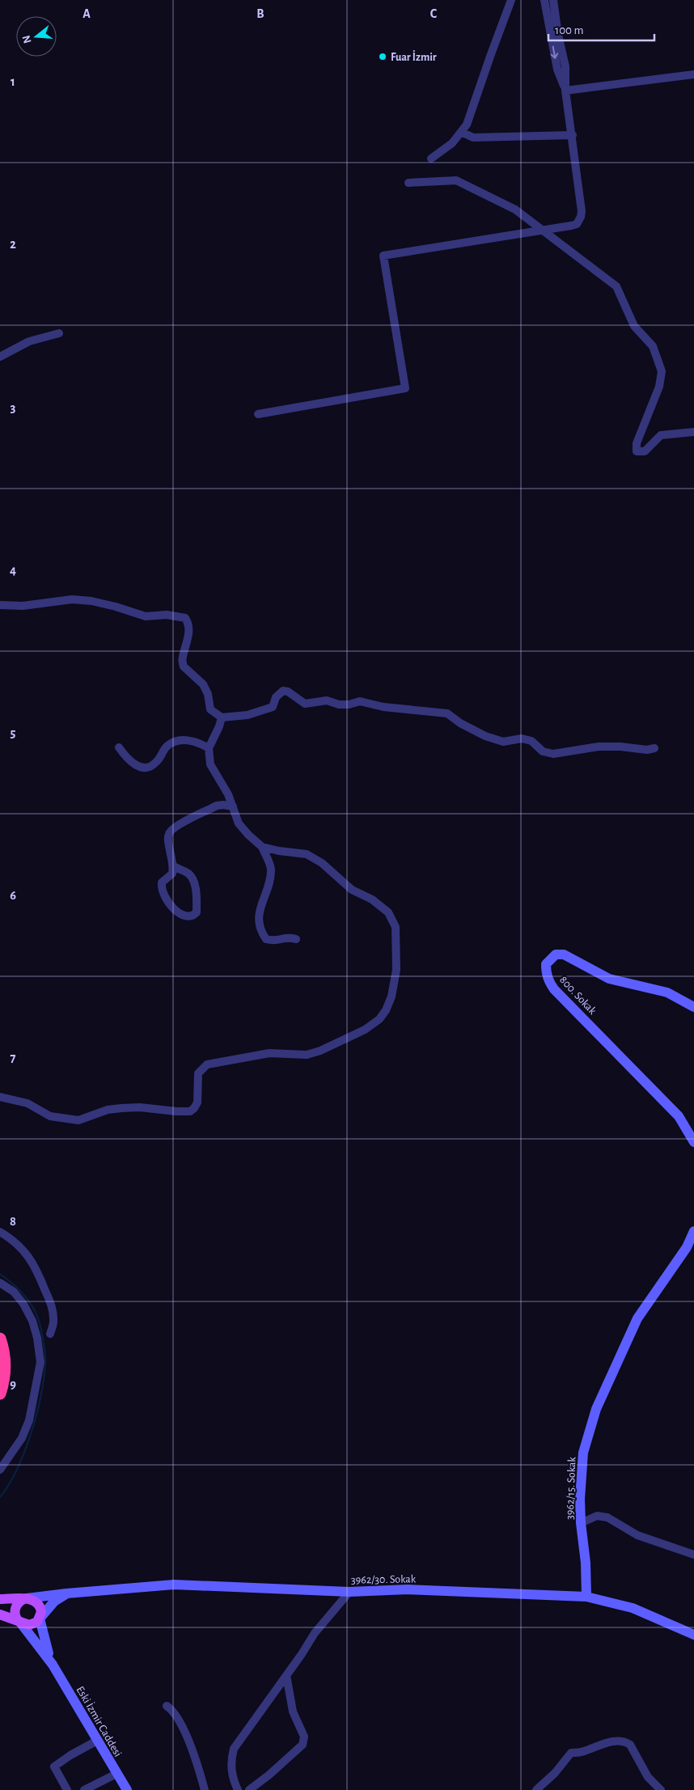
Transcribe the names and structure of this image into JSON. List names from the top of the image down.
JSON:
{
  "streets": {
    "main road": [
      "800. Sokak",
      "3962/15. Sokak",
      "3962/30. Sokak",
      "Eski İzmir Caddesi"
    ]
  },
  "crossings": [
    ["3962/15. Sokak", "3962/30. Sokak"],
    ["3962/30. Sokak", "Eski İzmir Caddesi"]
  ],
  "places": ["Fuar İzmir"],
  "scale_bar": "100 m",
  "north": "left",
  "grid": {
    "columns": ["A", "B", "C"],
    "rows": [
      "1",
      "2",
      "3",
      "4",
      "5",
      "6",
      "7",
      "8",
      "9"
    ]
  }
}
